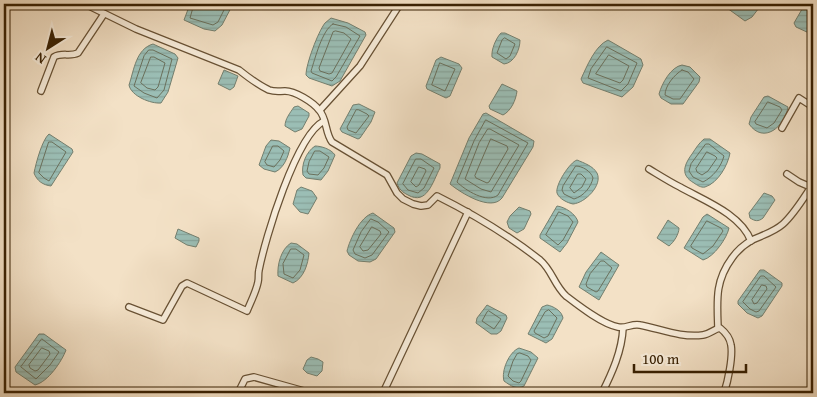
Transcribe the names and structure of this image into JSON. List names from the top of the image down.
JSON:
{
  "scale_bar": "100 m",
  "north": "bottom left"
}
